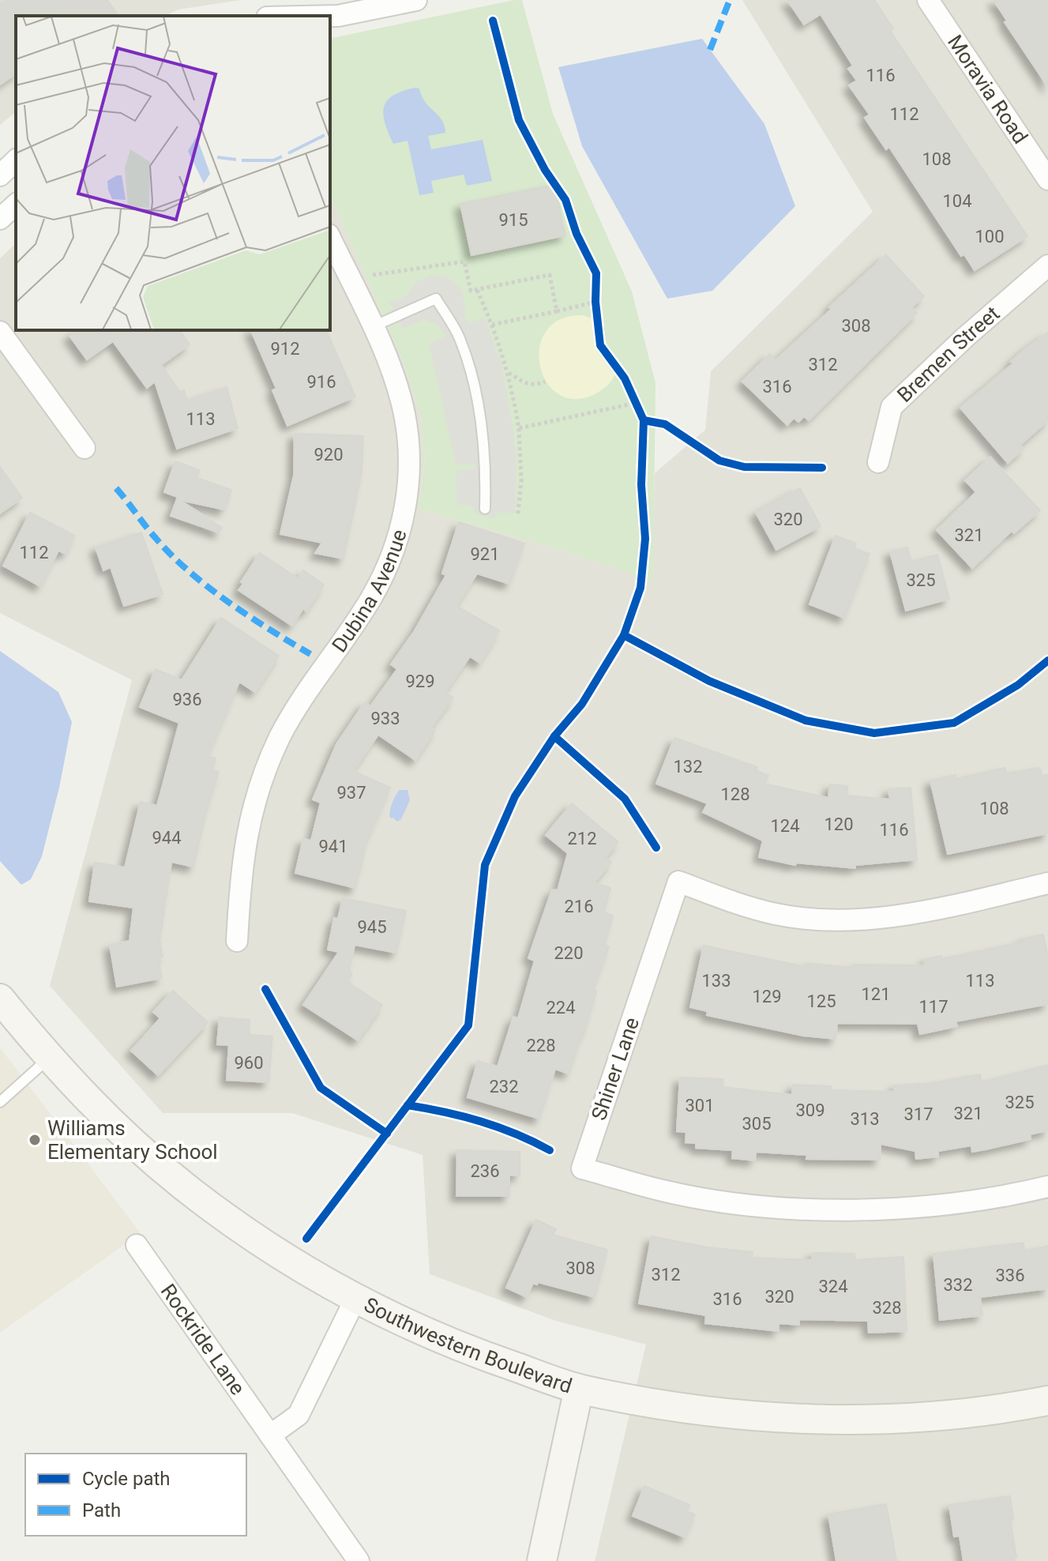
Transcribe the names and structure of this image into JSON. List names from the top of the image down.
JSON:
{
  "streets": {
    "street": [
      "Moravia Road",
      "Bremen Street",
      "Dubina Avenue",
      "Shiner Lane",
      "Rockride Lane",
      "Southwestern Boulevard"
    ]
  },
  "places": ["Williams Elementary School"],
  "house_numbers": [
    "116",
    "112",
    "108",
    "104",
    "915",
    "100",
    "308",
    "912",
    "312",
    "916",
    "316",
    "113",
    "920",
    "320",
    "321",
    "112",
    "921",
    "325",
    "929",
    "936",
    "933",
    "132",
    "937",
    "128",
    "108",
    "120",
    "124",
    "116",
    "944",
    "212",
    "941",
    "216",
    "945",
    "220",
    "133",
    "113",
    "121",
    "129",
    "125",
    "117",
    "224",
    "228",
    "960",
    "232",
    "325",
    "301",
    "309",
    "321",
    "317",
    "313",
    "305",
    "236",
    "308",
    "312",
    "336",
    "332",
    "324",
    "320",
    "316",
    "328"
  ],
  "legend": ["Cycle path", "Path"]
}
